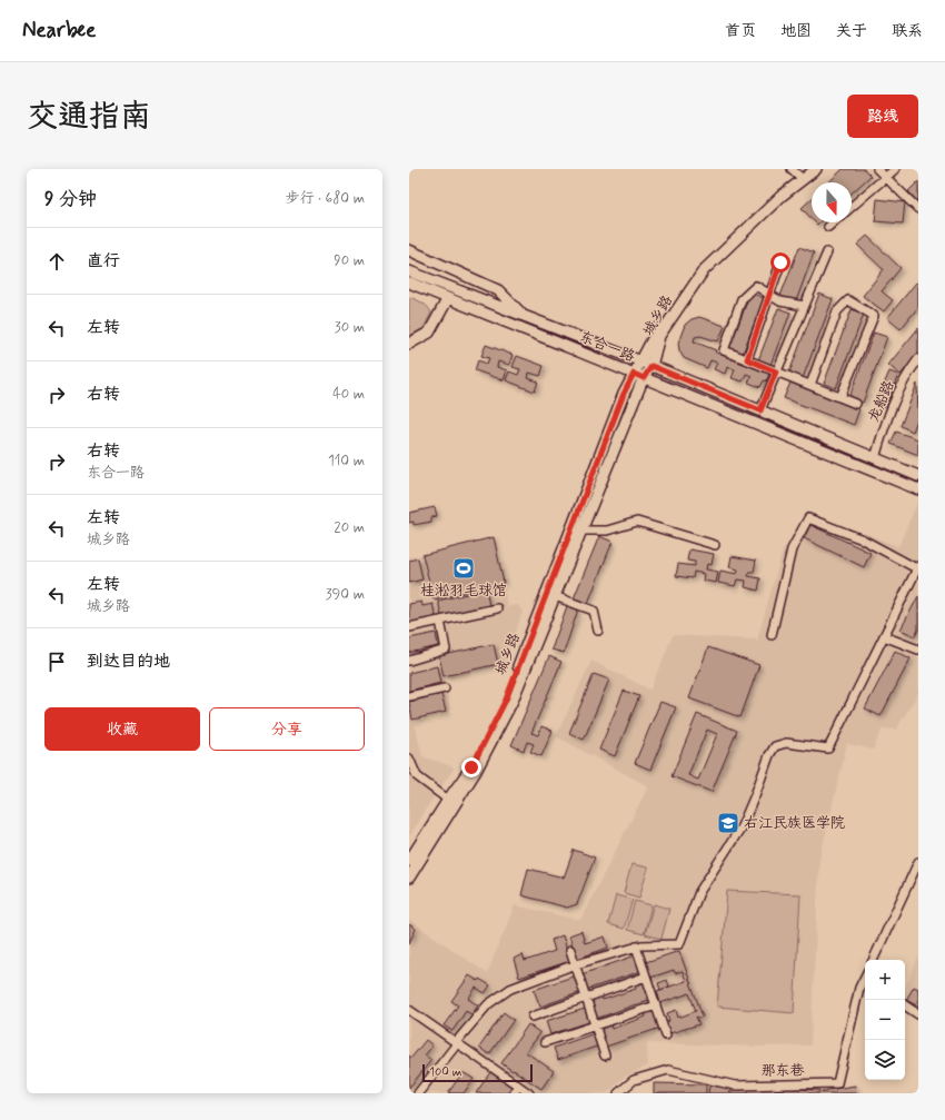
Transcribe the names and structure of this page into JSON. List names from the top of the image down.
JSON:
{
  "streets": {
    "main road": ["城乡路", "东合一路"],
    "street": ["龙船路", "那东巷"]
  },
  "crossings": [
    ["城乡路", "东合一路"],
    ["东合一路", "龙船路"]
  ],
  "places": {
    "sports": ["桂淞羽毛球馆"],
    "school or university": ["右江民族医学院"]
  },
  "scale_bar": "100 m",
  "north": "bottom",
  "page": {
    "header": "Nearbee",
    "nav": [
      "首页",
      "地图",
      "关于",
      "联系"
    ],
    "title": "交通指南",
    "buttons": [
      "路线",
      ["收藏", "分享"]
    ],
    "heading": ["9 分钟", "步行 · 680 m"],
    "list": [
      ["直行", "90 m"],
      ["左转", "30 m"],
      ["右转", "40 m"],
      ["右转", "东合一路", "110 m"],
      ["左转", "城乡路", "20 m"],
      ["左转", "城乡路", "390 m"],
      "到达目的地"
    ],
    "map_buttons": ["+", "−"],
    "scale": "100 m"
  }
}
